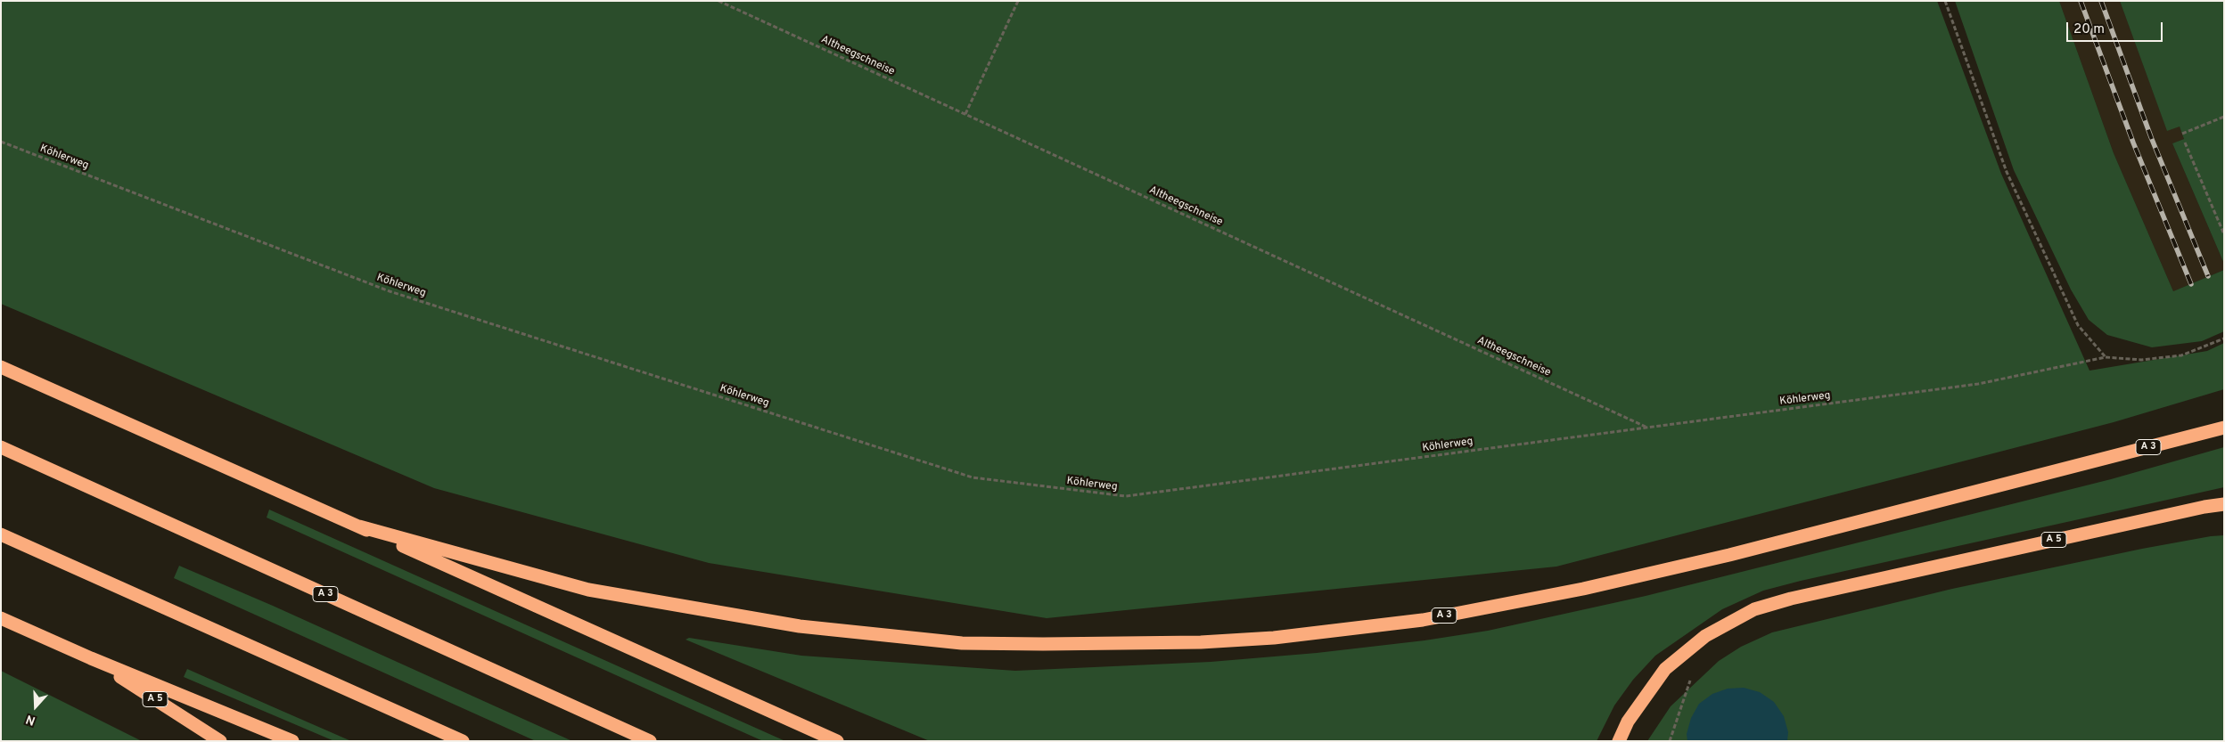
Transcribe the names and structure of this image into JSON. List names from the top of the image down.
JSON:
{
  "streets": {
    "highway": ["A 3", "A 5"],
    "path": ["Altheegschneise", "Köhlerweg"]
  },
  "crossings": [
    ["Altheegschneise", "Köhlerweg"]
  ],
  "scale_bar": "20 m",
  "north": "bottom"
}
